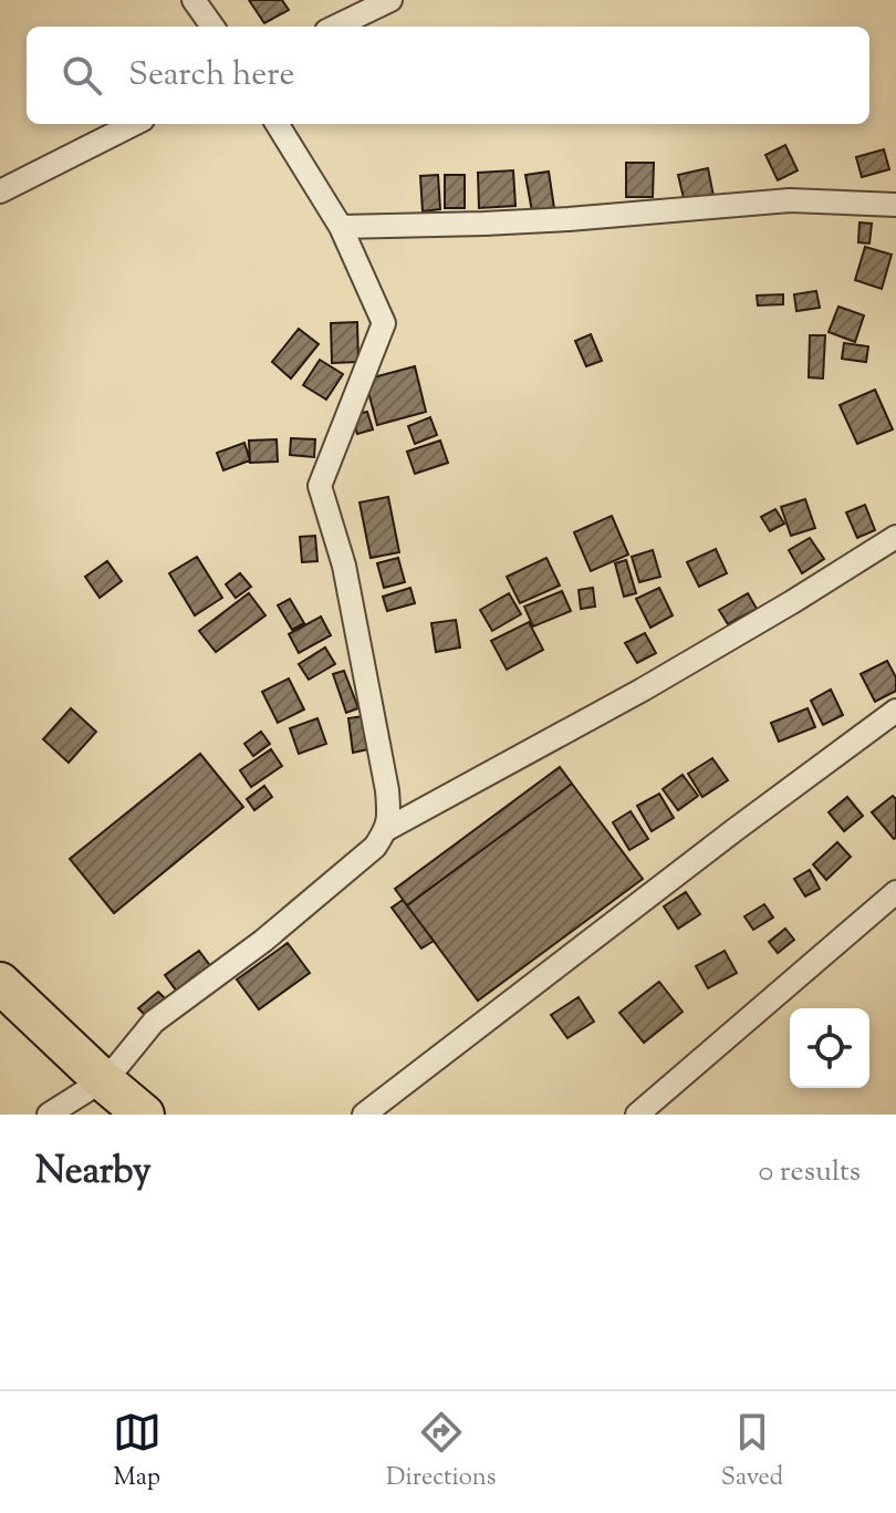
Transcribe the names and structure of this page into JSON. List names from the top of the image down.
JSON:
{
  "page": {
    "search": "Search here",
    "heading": ["Nearby", "0 results"],
    "nav": ["Map", "Directions", "Saved"]
  }
}
